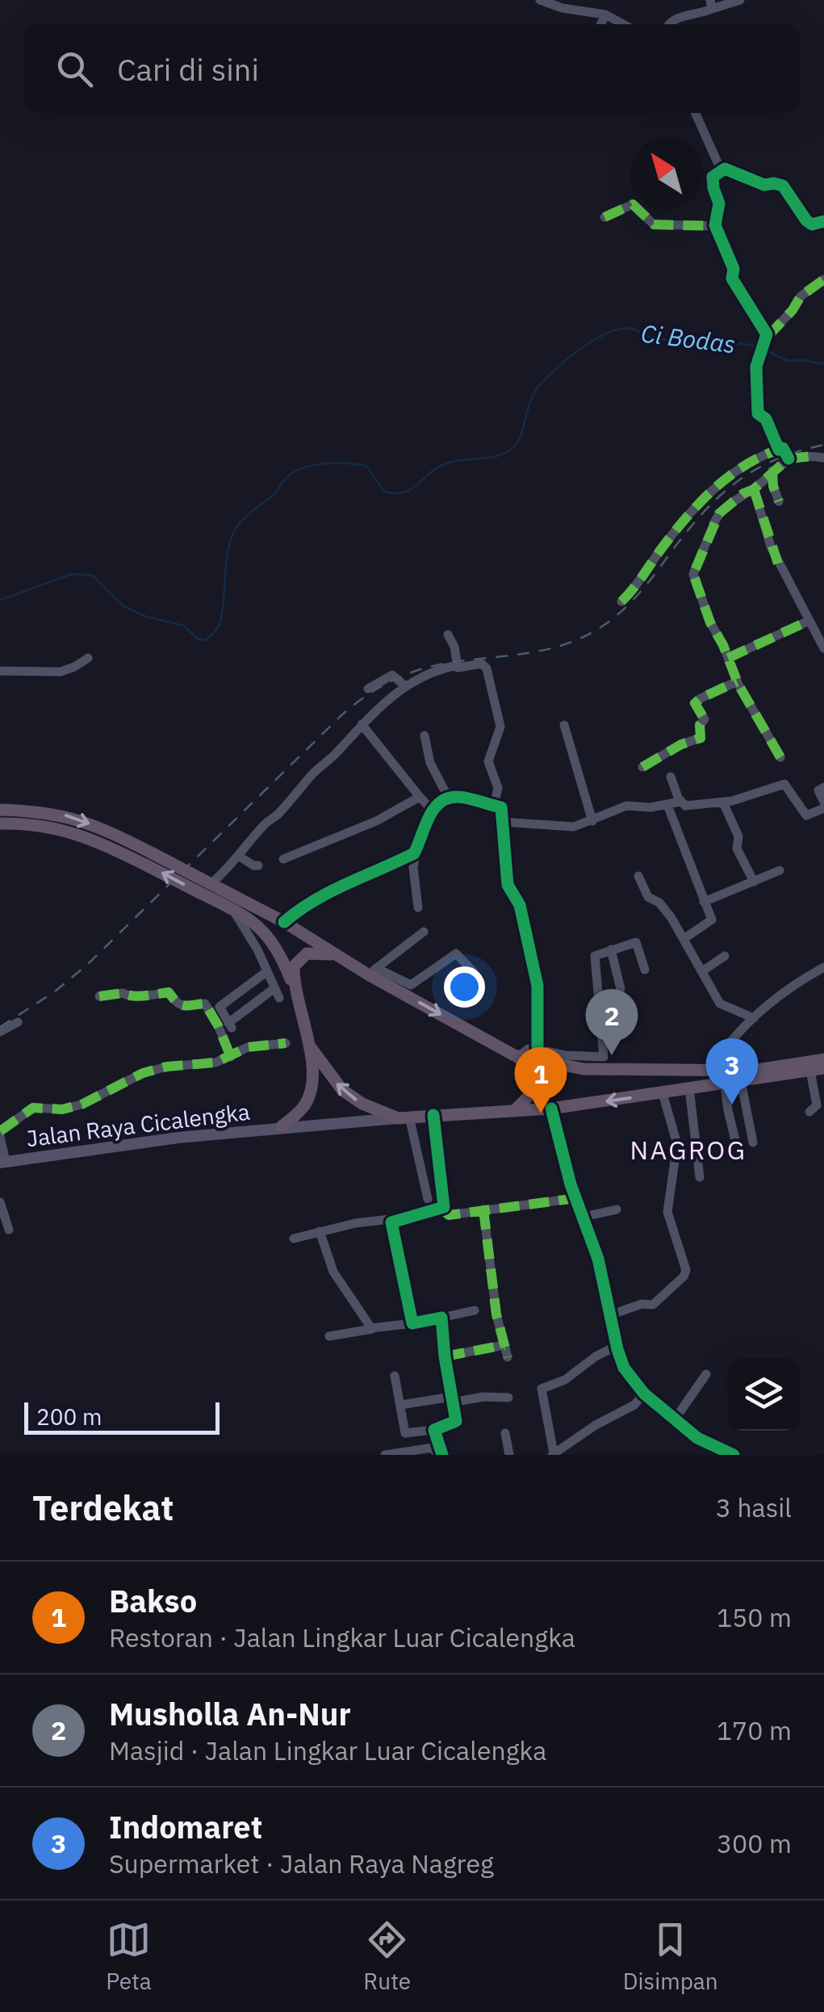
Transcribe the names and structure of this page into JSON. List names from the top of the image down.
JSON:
{
  "streets": {
    "main road": ["Jalan Raya Cicalengka"]
  },
  "districts": ["NAGROG"],
  "water": ["Ci Bodas"],
  "scale_bar": "200 m",
  "north": "top left",
  "page": {
    "search": "Cari di sini",
    "pins": ["2", "3", "1"],
    "scale": "200 m",
    "heading": ["Terdekat", "3 hasil"],
    "list": [
      {
        "mark": "1",
        "name": "Bakso",
        "note": "Restoran · Jalan Lingkar Luar Cicalengka",
        "value": "150 m"
      },
      {
        "mark": "2",
        "name": "Musholla An-Nur",
        "note": "Masjid · Jalan Lingkar Luar Cicalengka",
        "value": "170 m"
      },
      {
        "mark": "3",
        "name": "Indomaret",
        "note": "Supermarket · Jalan Raya Nagreg",
        "value": "300 m"
      }
    ],
    "nav": ["Peta", "Rute", "Disimpan"]
  }
}
